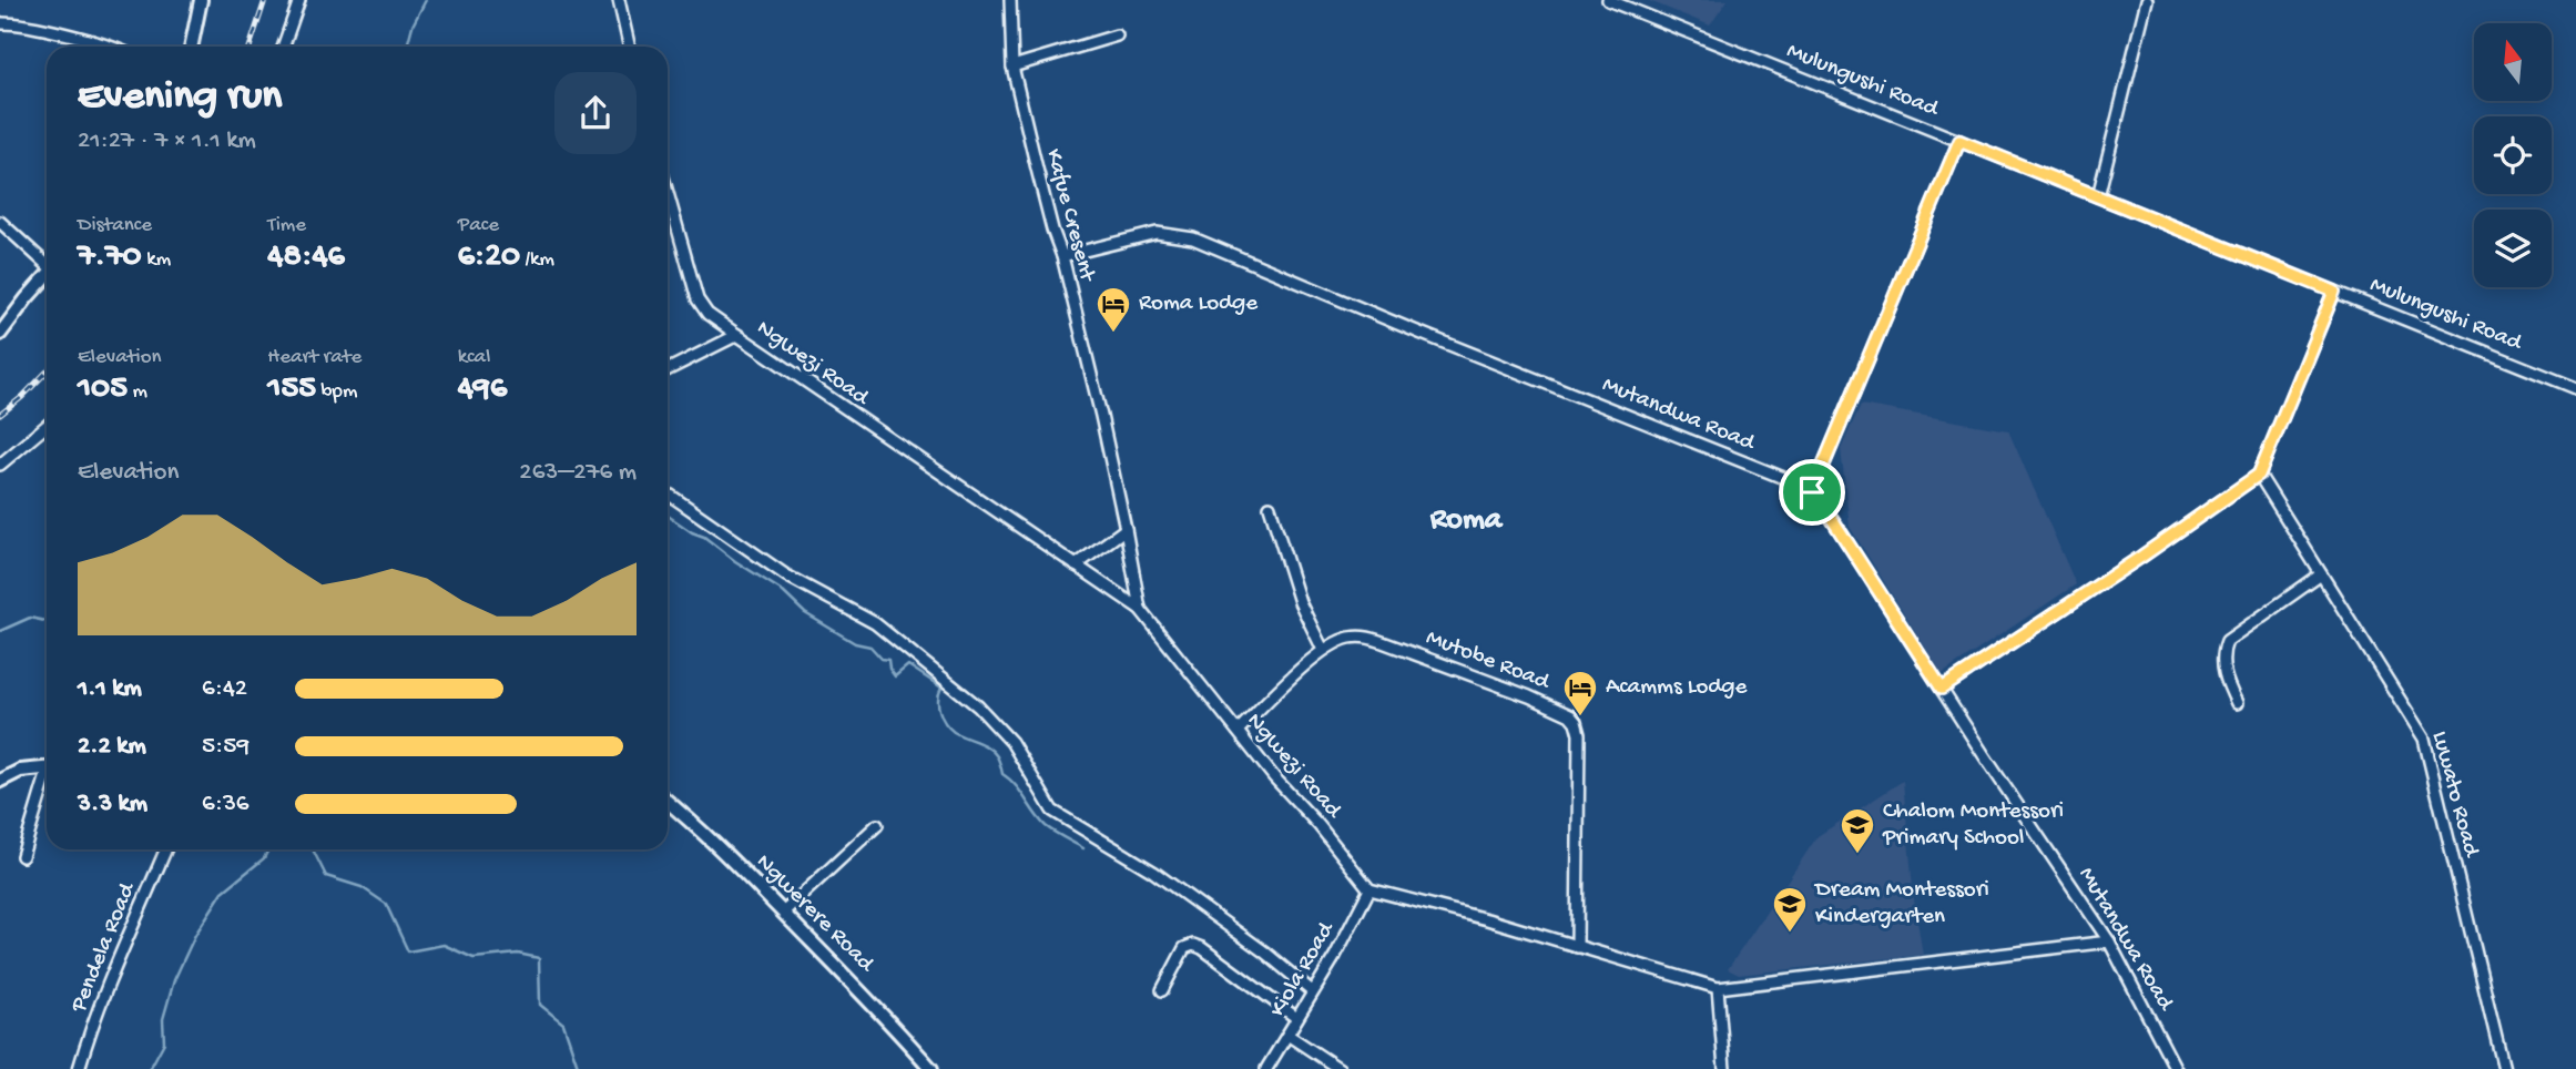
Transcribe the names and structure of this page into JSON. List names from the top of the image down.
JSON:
{
  "streets": {
    "street": [
      "Mulungushi Road",
      "Kafue Cresent",
      "Ngwezi Road",
      "Mutandwa Road",
      "Mutobe Road",
      "Luwato Road",
      "Ngwerere Road",
      "Pendela Road",
      "Kiola Road"
    ]
  },
  "crossings": [
    ["Kafue Cresent", "Ngwezi Road"],
    ["Kafue Cresent", "Mutandwa Road"],
    ["Ngwezi Road", "Mutobe Road"],
    ["Ngwezi Road", "Kiola Road"]
  ],
  "districts": ["Roma"],
  "places": {
    "hotel": ["Roma Lodge", "Acamms Lodge"],
    "school or university": ["Chalom Montessori Primary School", "Dream Montessori Kindergarten"]
  },
  "north": "top",
  "page": {
    "heading": ["Evening run", "21:27 · 7 × 1.1 km"],
    "stats": [
      ["Distance", "7.70 km"],
      ["Time", "48:46"],
      ["Pace", "6:20 /km"],
      ["Elevation", "105 m"],
      ["Heart rate", "155 bpm"],
      ["kcal", "496"]
    ],
    "chart": ["Elevation", "263–276 m"],
    "list": [
      {
        "name": "1.1 km",
        "note": "6:42"
      },
      {
        "name": "2.2 km",
        "note": "5:59"
      },
      {
        "name": "3.3 km",
        "note": "6:36"
      }
    ]
  }
}
